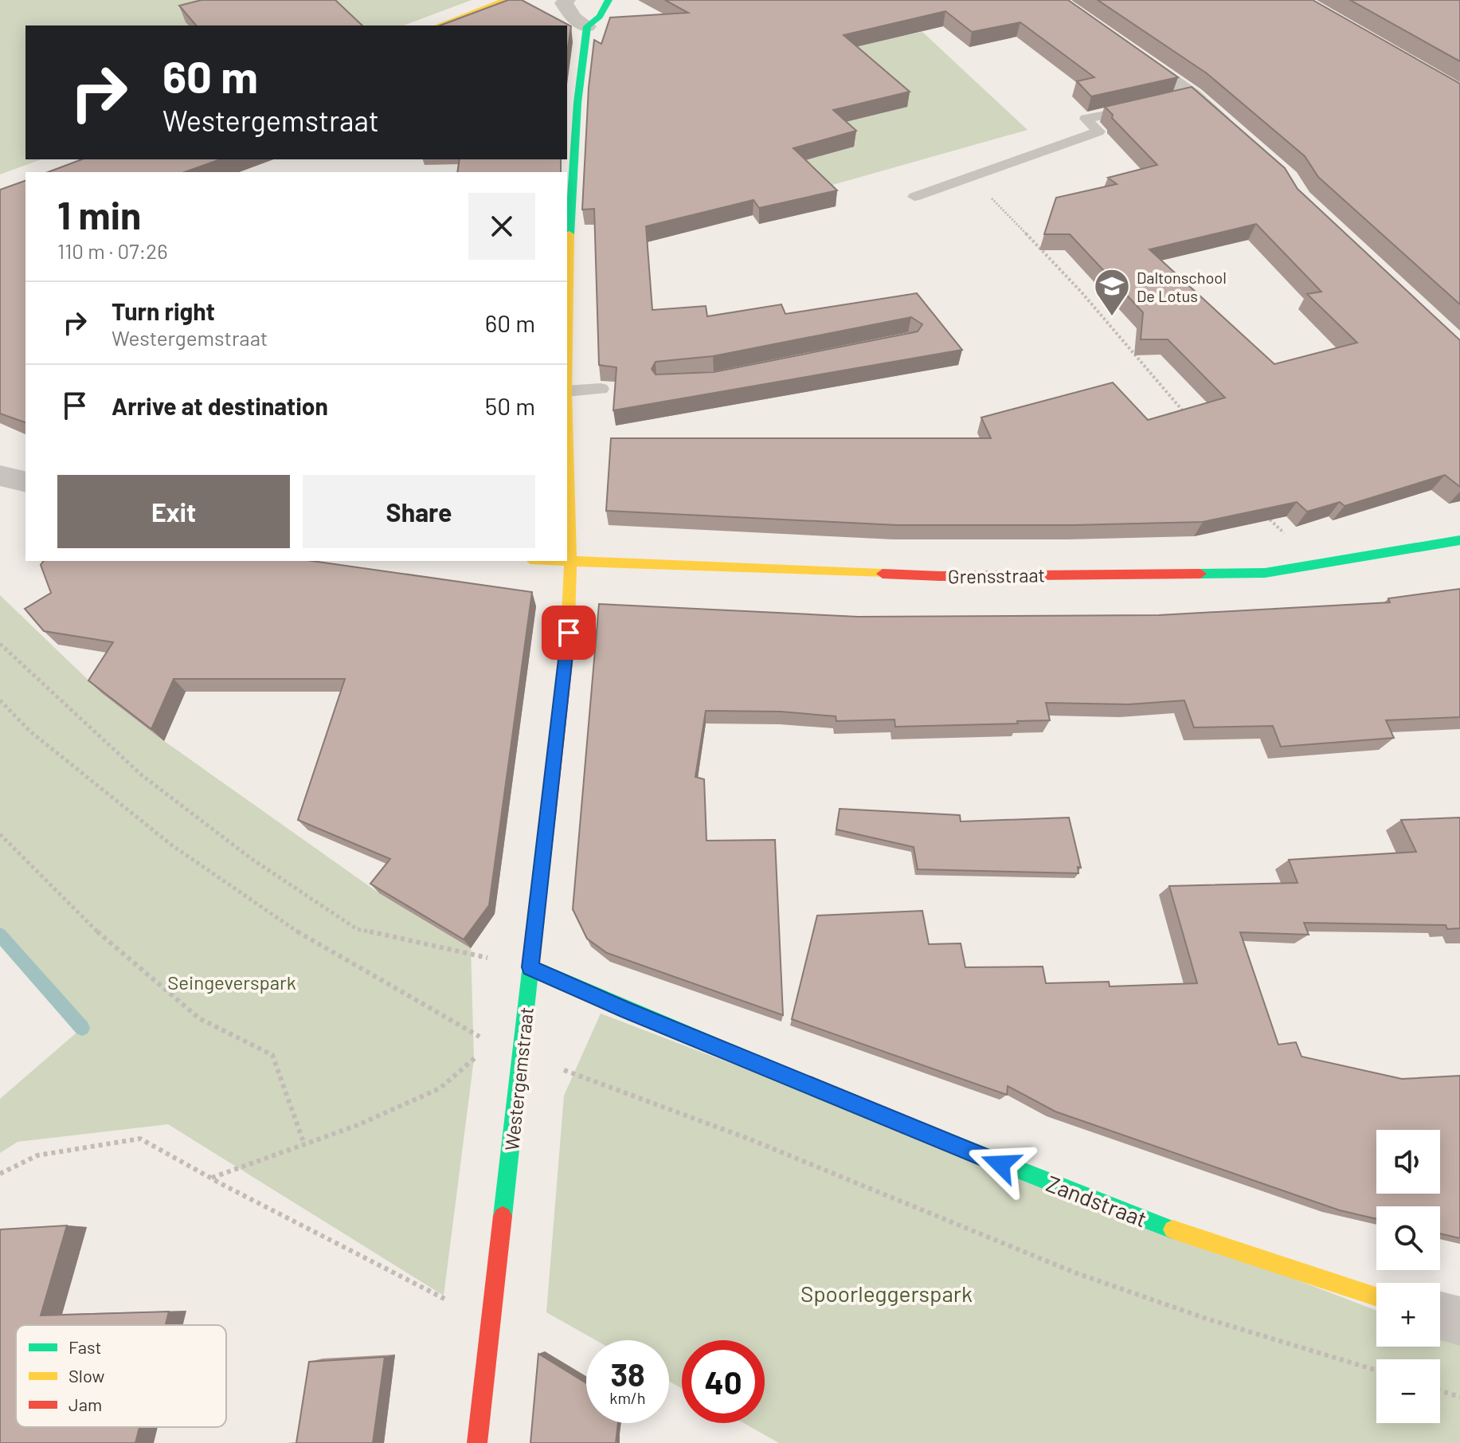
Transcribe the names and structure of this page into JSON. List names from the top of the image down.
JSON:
{
  "streets": {
    "street": ["Grensstraat", "Westergemstraat", "Zandstraat"]
  },
  "crossings": [
    ["Grensstraat", "Westergemstraat"],
    ["Westergemstraat", "Zandstraat"]
  ],
  "parks": ["Seingeverspark", "Spoorleggerspark"],
  "places": {
    "school or university": ["Daltonschool De Lotus"]
  },
  "legend": ["Fast", "Slow", "Jam"],
  "page": {
    "turn": ["60 m", "Westergemstraat"],
    "heading": ["1 min", "110 m · 07:26"],
    "list": [
      {
        "name": "Turn right",
        "note": "Westergemstraat",
        "value": "60 m"
      },
      {
        "name": "Arrive at destination",
        "value": "50 m"
      }
    ],
    "buttons": ["Exit", "Share"],
    "map_buttons": ["+", "−"],
    "speed": "38 km/h",
    "limit": "40"
  }
}
